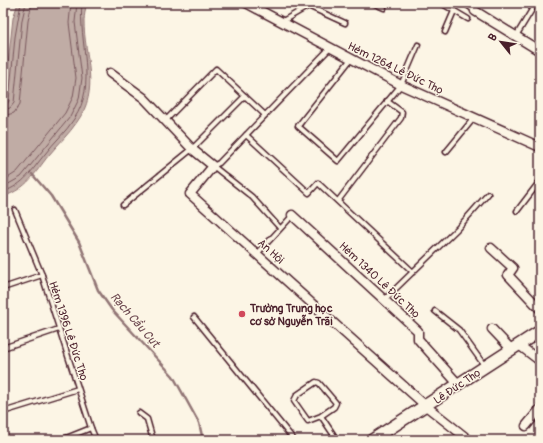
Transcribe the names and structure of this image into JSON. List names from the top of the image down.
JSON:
{
  "streets": {
    "main road": ["Lê Đức Thọ"],
    "street": ["Hẻm 1264 Lê Đức Thọ", "An Hội", "Hẻm 1340 Lê Đức Thọ"],
    "lane": ["Hẻm 1396 Lê Đức Thọ"]
  },
  "crossings": [
    ["An Hội", "Lê Đức Thọ"],
    ["Hẻm 1340 Lê Đức Thọ", "Lê Đức Thọ"]
  ],
  "water": ["Rạch Cầu Cụt"],
  "places": ["Trường Trung học cơ sở Nguyễn Trãi"],
  "north": "top left"
}
